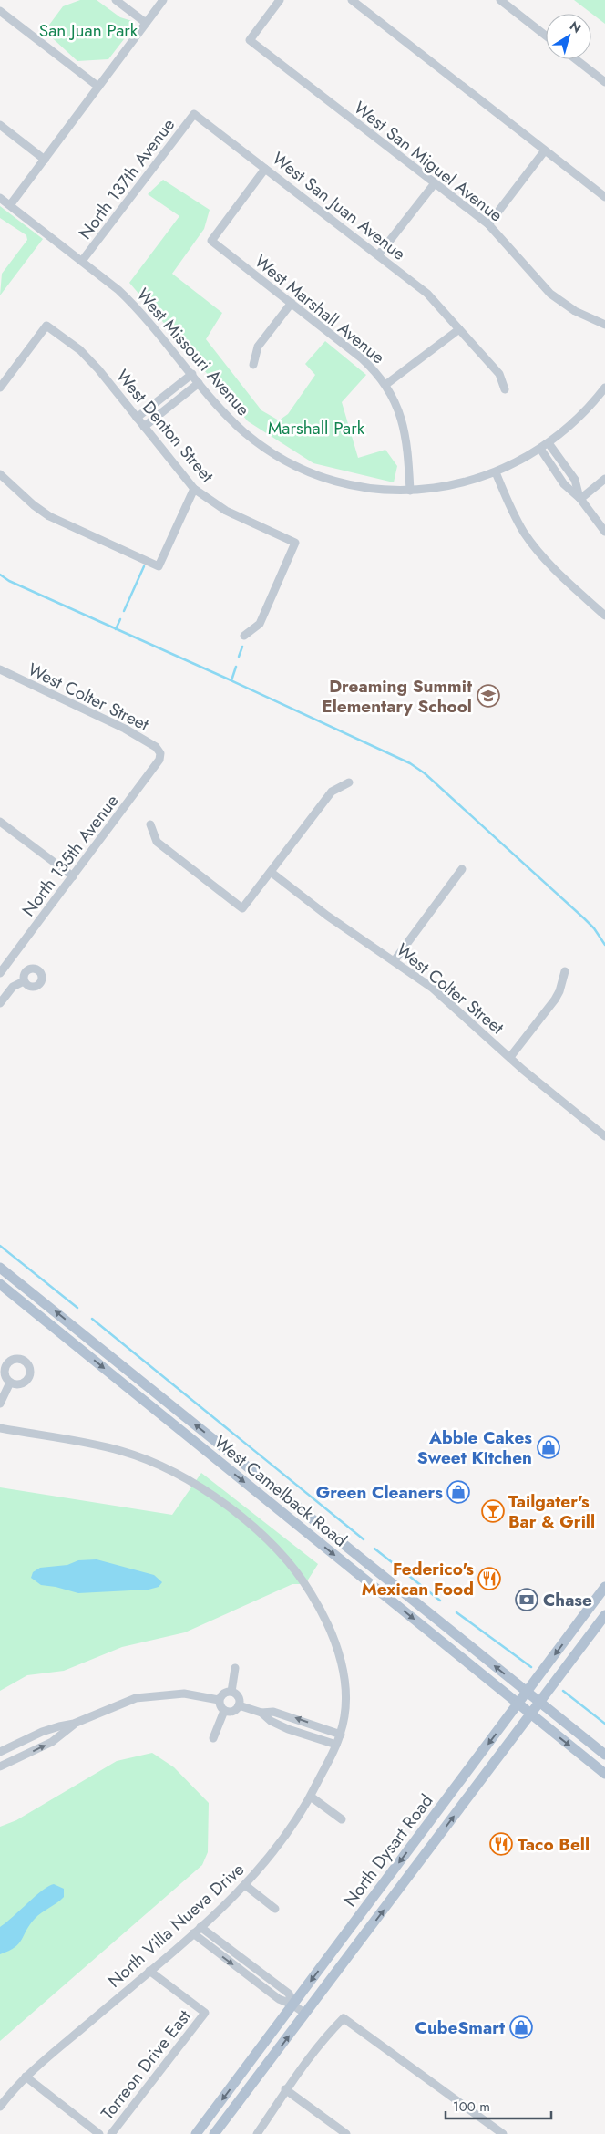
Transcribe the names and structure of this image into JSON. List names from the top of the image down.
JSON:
{
  "streets": {
    "main road": ["West Camelback Road", "North Dysart Road"],
    "street": [
      "West San Miguel Avenue",
      "North 137th Avenue",
      "West San Juan Avenue",
      "West Marshall Avenue",
      "West Missouri Avenue",
      "West Denton Street",
      "West Colter Street",
      "North 135th Avenue",
      "North Villa Nueva Drive",
      "Torreon Drive East"
    ]
  },
  "crossings": [
    ["North 137th Avenue", "West San Juan Avenue"],
    ["North 137th Avenue", "West Missouri Avenue"],
    ["West San Juan Avenue", "West Marshall Avenue"],
    ["West Marshall Avenue", "West Missouri Avenue"],
    ["West Colter Street", "North 135th Avenue"],
    ["West Camelback Road", "North Dysart Road"],
    ["North Villa Nueva Drive", "Torreon Drive East"]
  ],
  "parks": ["San Juan Park", "Marshall Park"],
  "places": {
    "school or university": ["Dreaming Summit Elementary School"],
    "shop": ["Abbie Cakes Sweet Kitchen", "Green Cleaners", "CubeSmart"],
    "bar": ["Tailgater's Bar & Grill"],
    "restaurant": ["Federico's Mexican Food", "Taco Bell"],
    "bank": ["Chase"]
  },
  "scale_bar": "100 m",
  "north": "top right"
}
